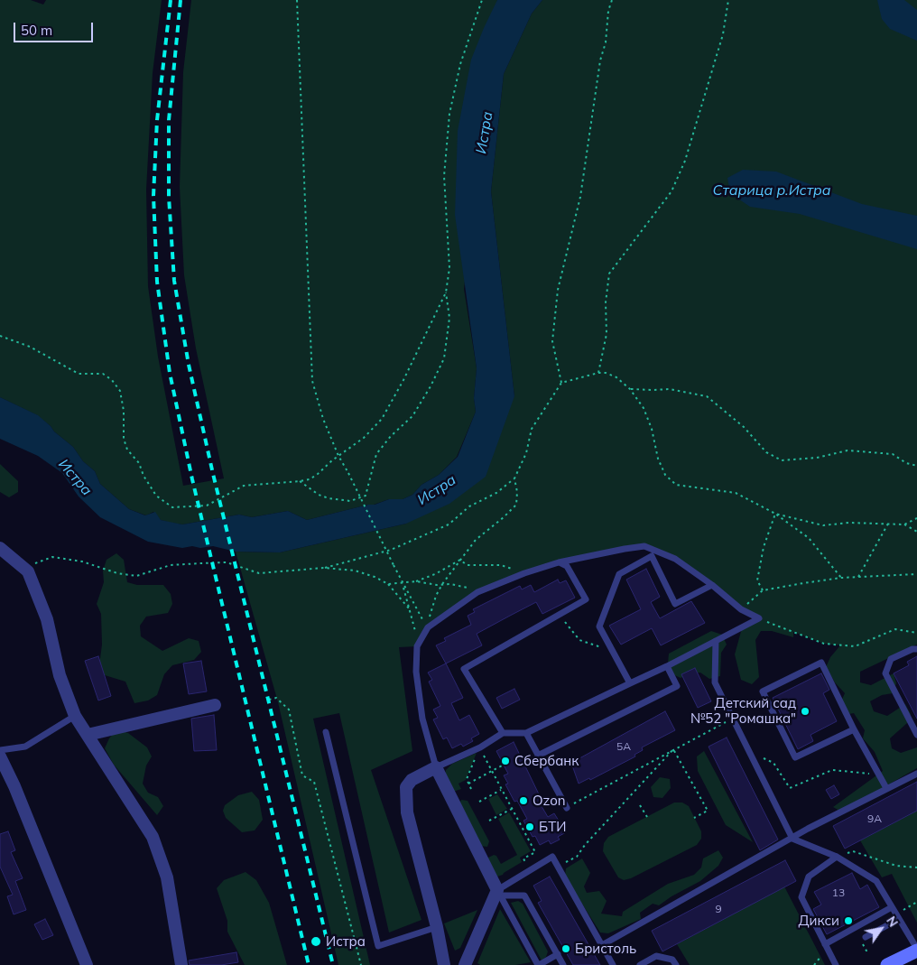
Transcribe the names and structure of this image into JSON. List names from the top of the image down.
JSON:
{
  "water": ["Истра", "Старица р.Истра"],
  "places": [
    "Детский сад №52 \"Ромашка\"",
    "Сбербанк",
    "Ozon",
    "БТИ",
    "Дикси",
    "Истра",
    "Бристоль"
  ],
  "house_numbers": [
    "5А",
    "9А",
    "13",
    "9"
  ],
  "scale_bar": "50 m",
  "north": "top right"
}
